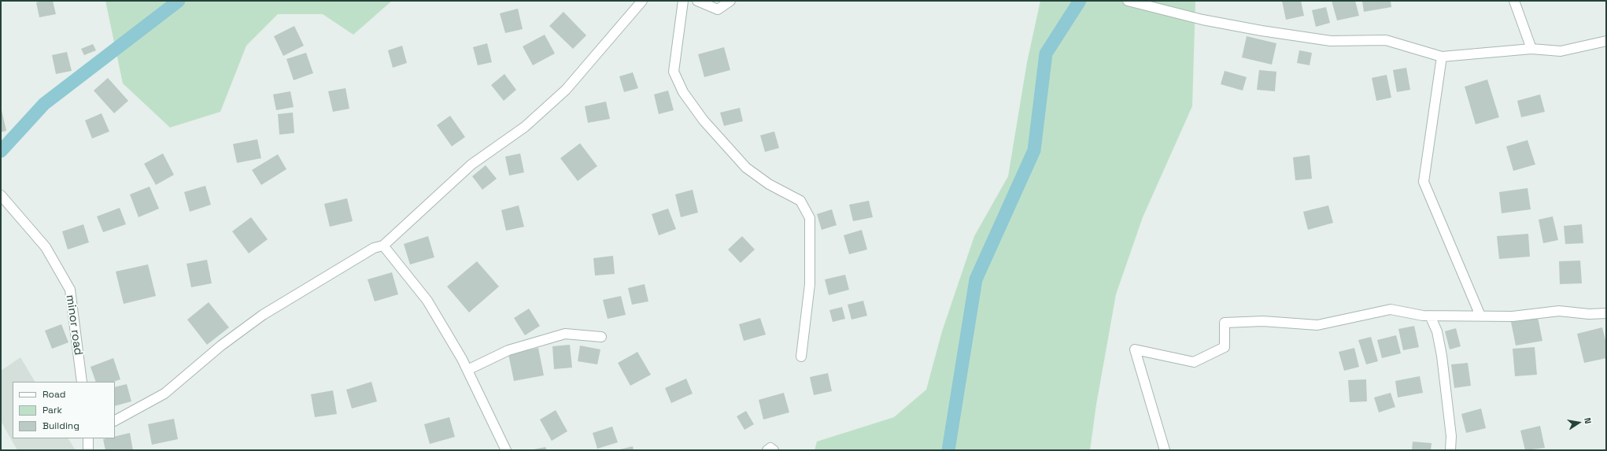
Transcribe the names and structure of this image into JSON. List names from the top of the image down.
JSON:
{
  "streets": {
    "street": ["minor road"]
  },
  "legend": ["Road", "Park", "Building"],
  "north": "right"
}
